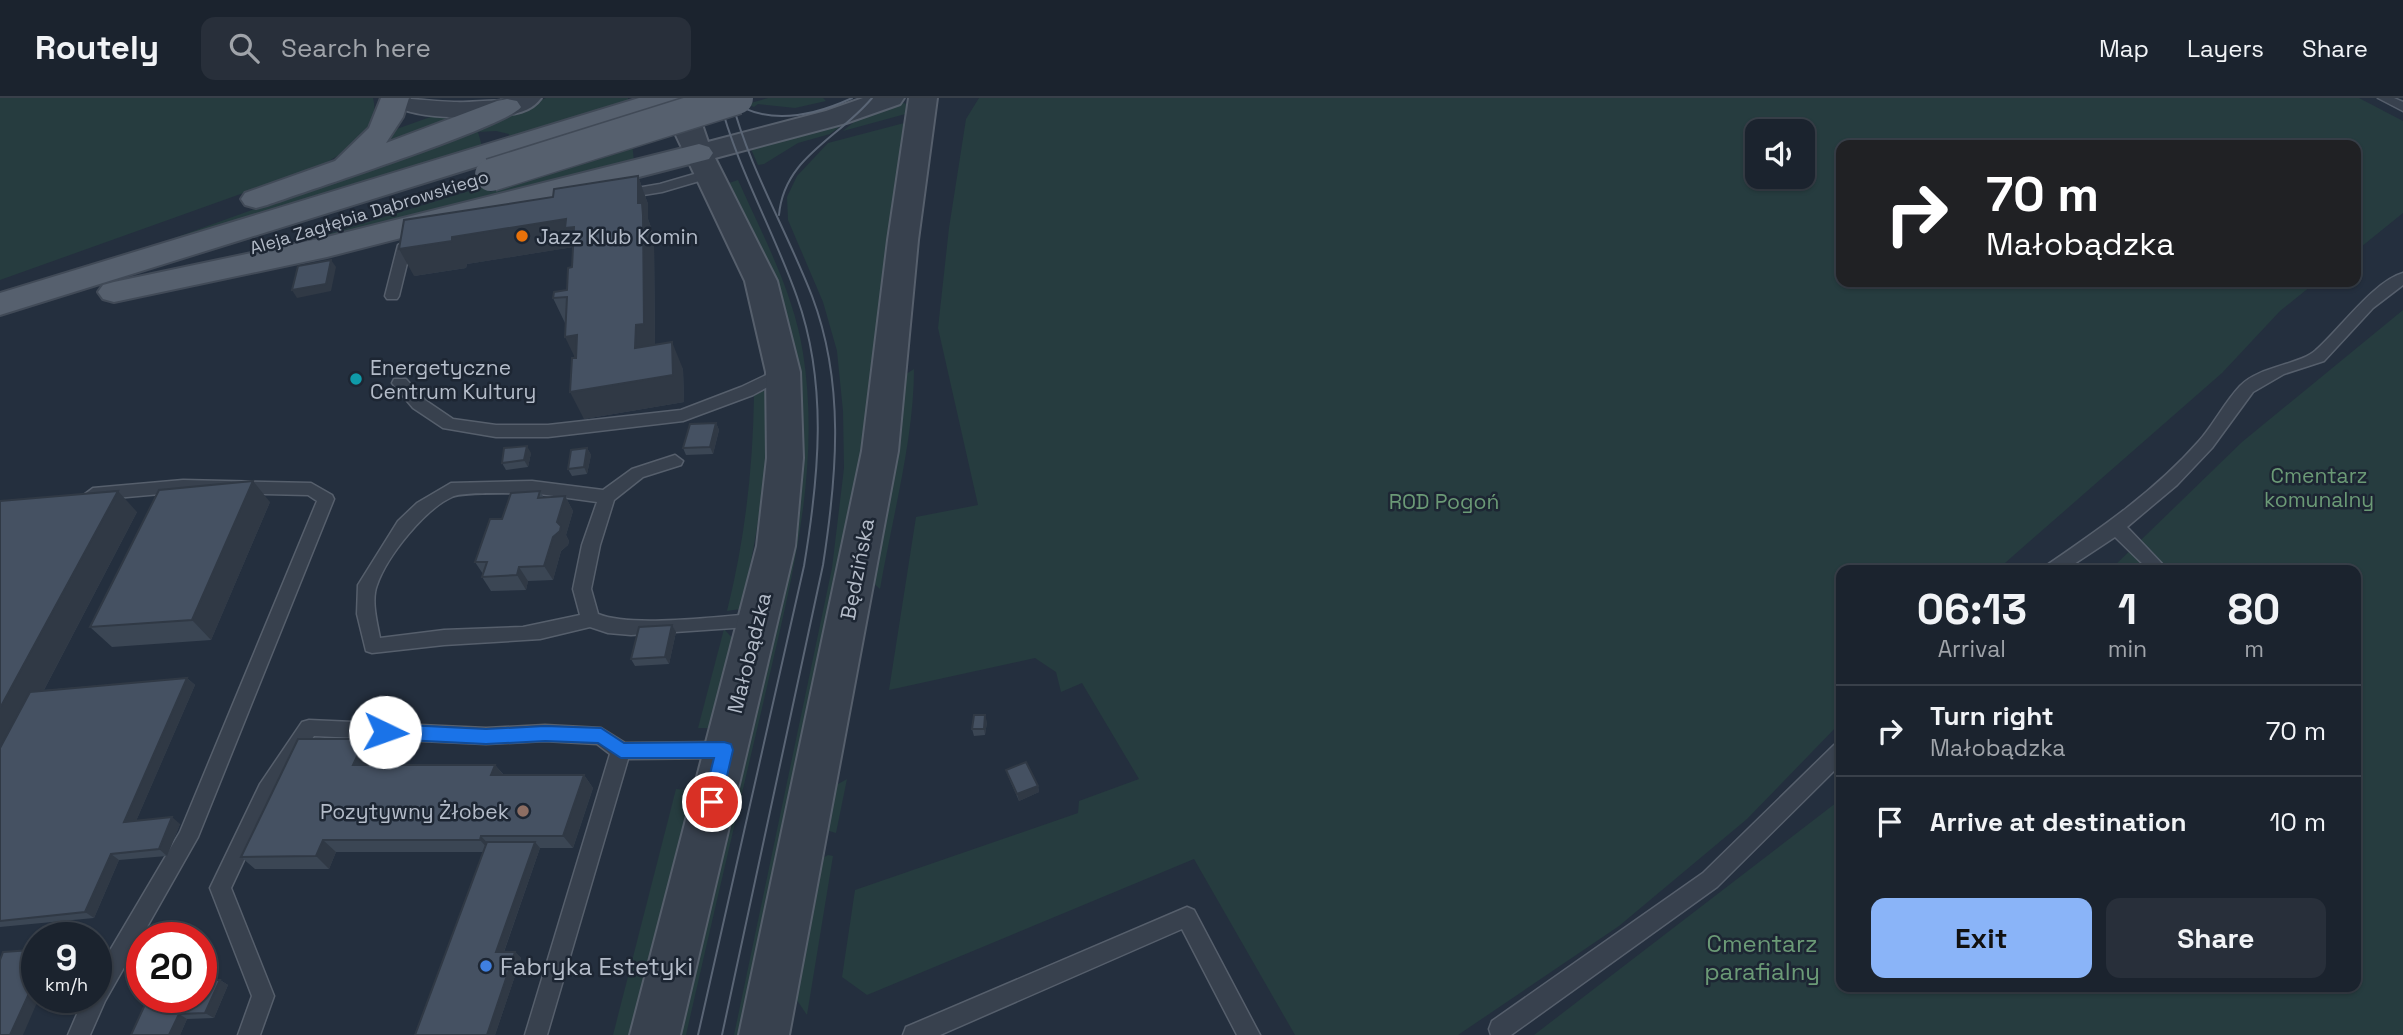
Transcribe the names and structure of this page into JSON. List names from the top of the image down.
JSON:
{
  "streets": {
    "main road": ["Aleja Zagłębia Dąbrowskiego"],
    "street": ["Będzińska", "Małobądzka"]
  },
  "parks": ["Cmentarz komunalny", "ROD Pogoń", "Cmentarz parafialny"],
  "places": [
    "Jazz Klub Komin",
    "Energetyczne Centrum Kultury",
    "Pozytywny Żłobek",
    "Fabryka Estetyki"
  ],
  "page": {
    "header": "Routely",
    "search": "Search here",
    "nav": ["Map", "Layers", "Share"],
    "turn": ["70 m", "Małobądzka"],
    "eta": [
      "06:13",
      "Arrival",
      "1",
      "min",
      "80",
      "m"
    ],
    "list": [
      {
        "name": "Turn right",
        "note": "Małobądzka",
        "value": "70 m"
      },
      {
        "name": "Arrive at destination",
        "value": "10 m"
      }
    ],
    "buttons": ["Exit", "Share"],
    "speed": "9 km/h",
    "limit": "20"
  }
}
